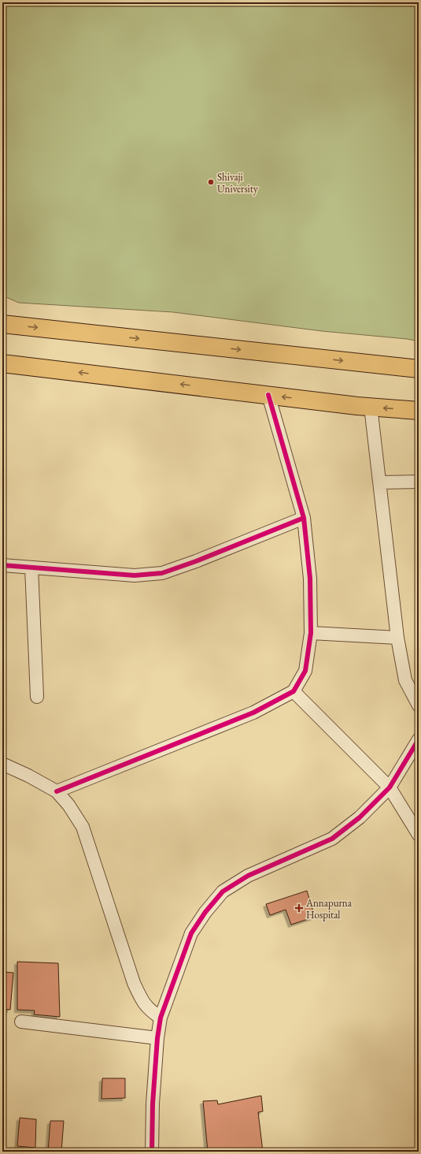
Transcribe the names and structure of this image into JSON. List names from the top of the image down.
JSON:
{
  "places": {
    "other": ["Shivaji University"],
    "health": ["Annapurna Hospital"]
  }
}
